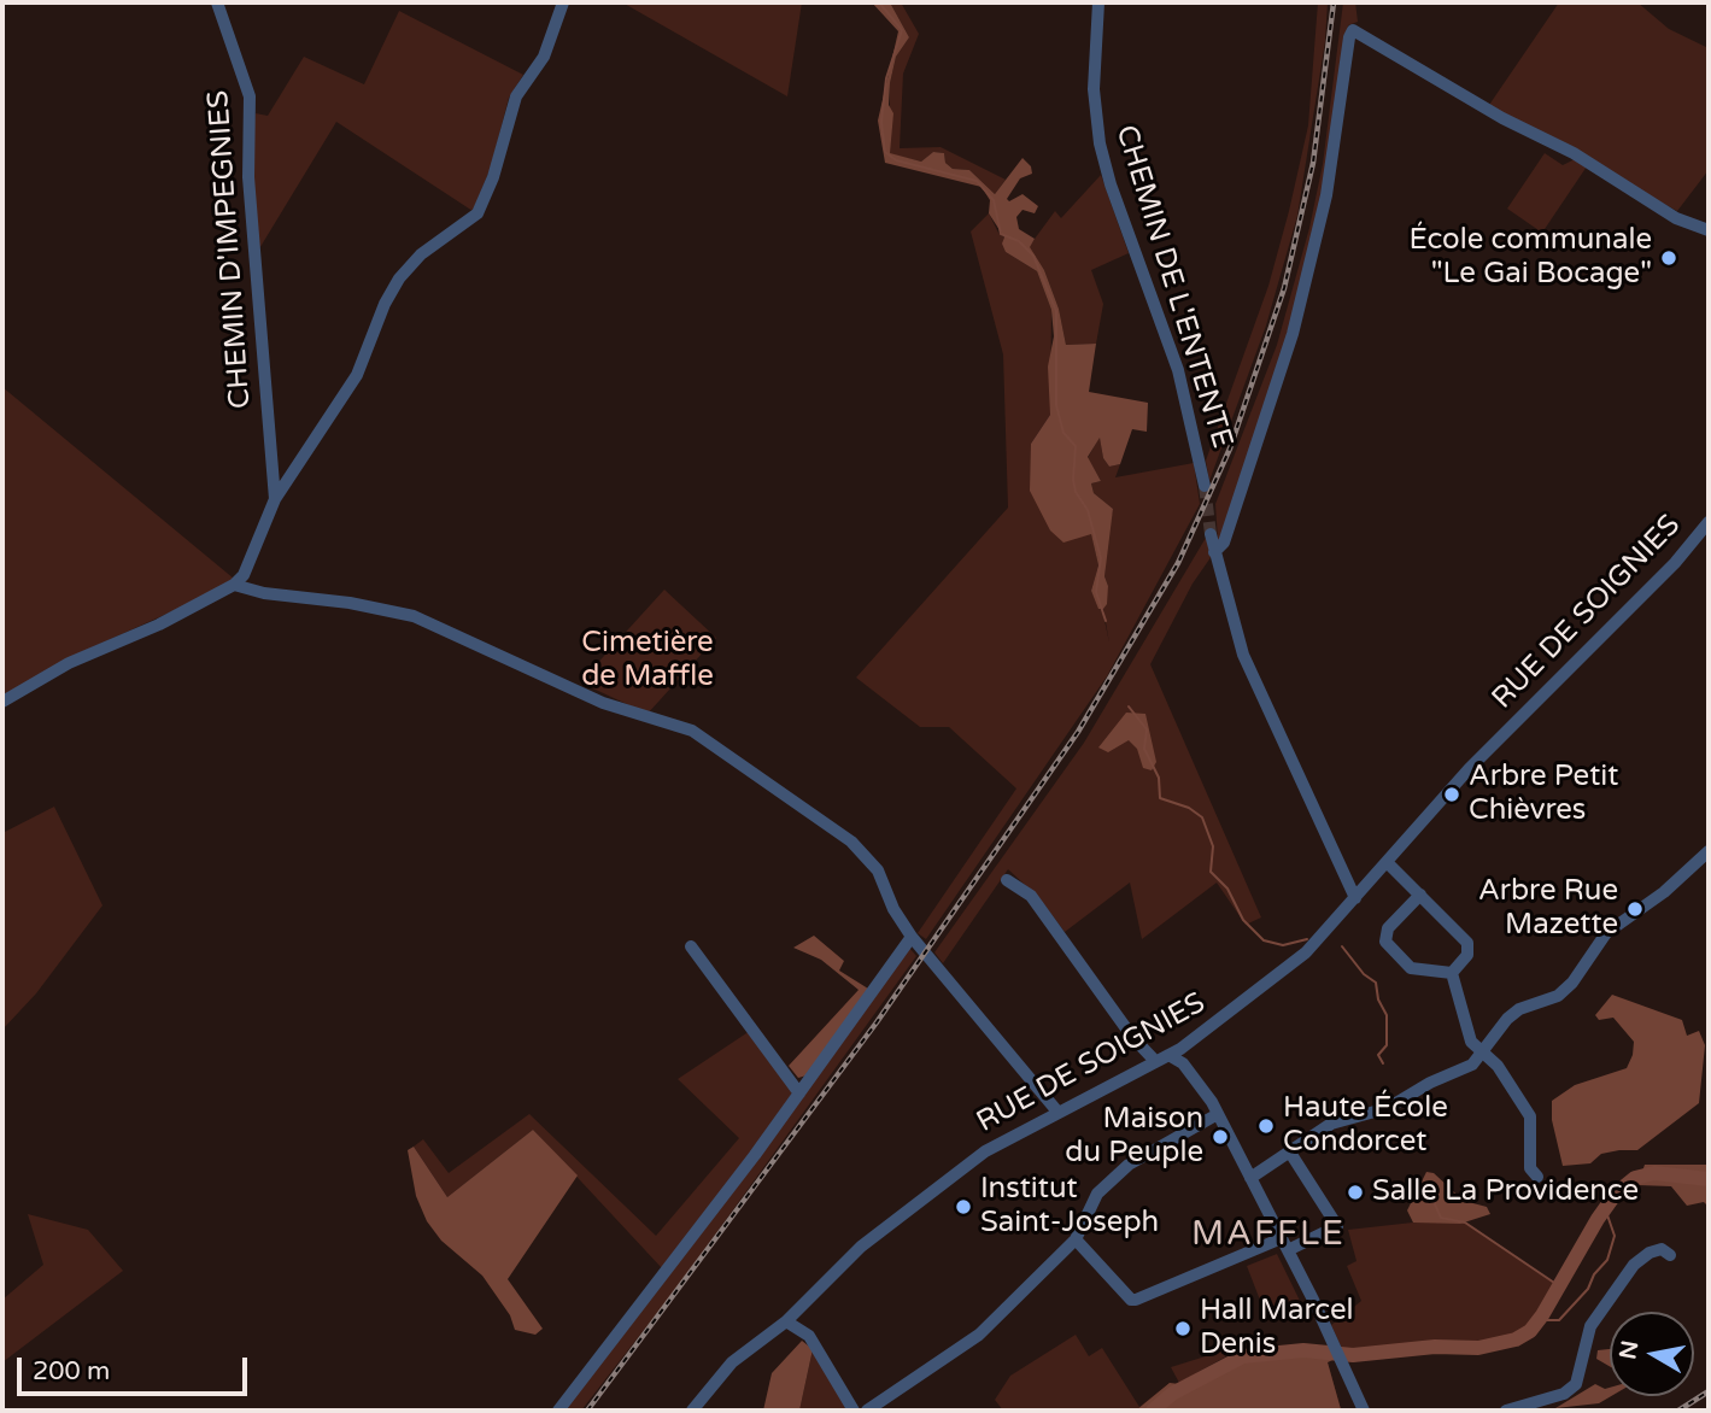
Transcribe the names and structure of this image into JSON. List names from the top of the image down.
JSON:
{
  "streets": {
    "street": ["CHEMIN D'IMPEGNIES", "CHEMIN DE L'ENTENTE", "RUE DE SOIGNIES"]
  },
  "districts": ["MAFFLE"],
  "parks": ["Cimetière de Maffle"],
  "places": [
    "École communale \"Le Gai Bocage\"",
    "Arbre Petit Chièvres",
    "Arbre Rue Mazette",
    "Haute École Condorcet",
    "Maison du Peuple",
    "Salle La Providence",
    "Institut Saint-Joseph",
    "Hall Marcel Denis"
  ],
  "scale_bar": "200 m",
  "north": "left"
}
